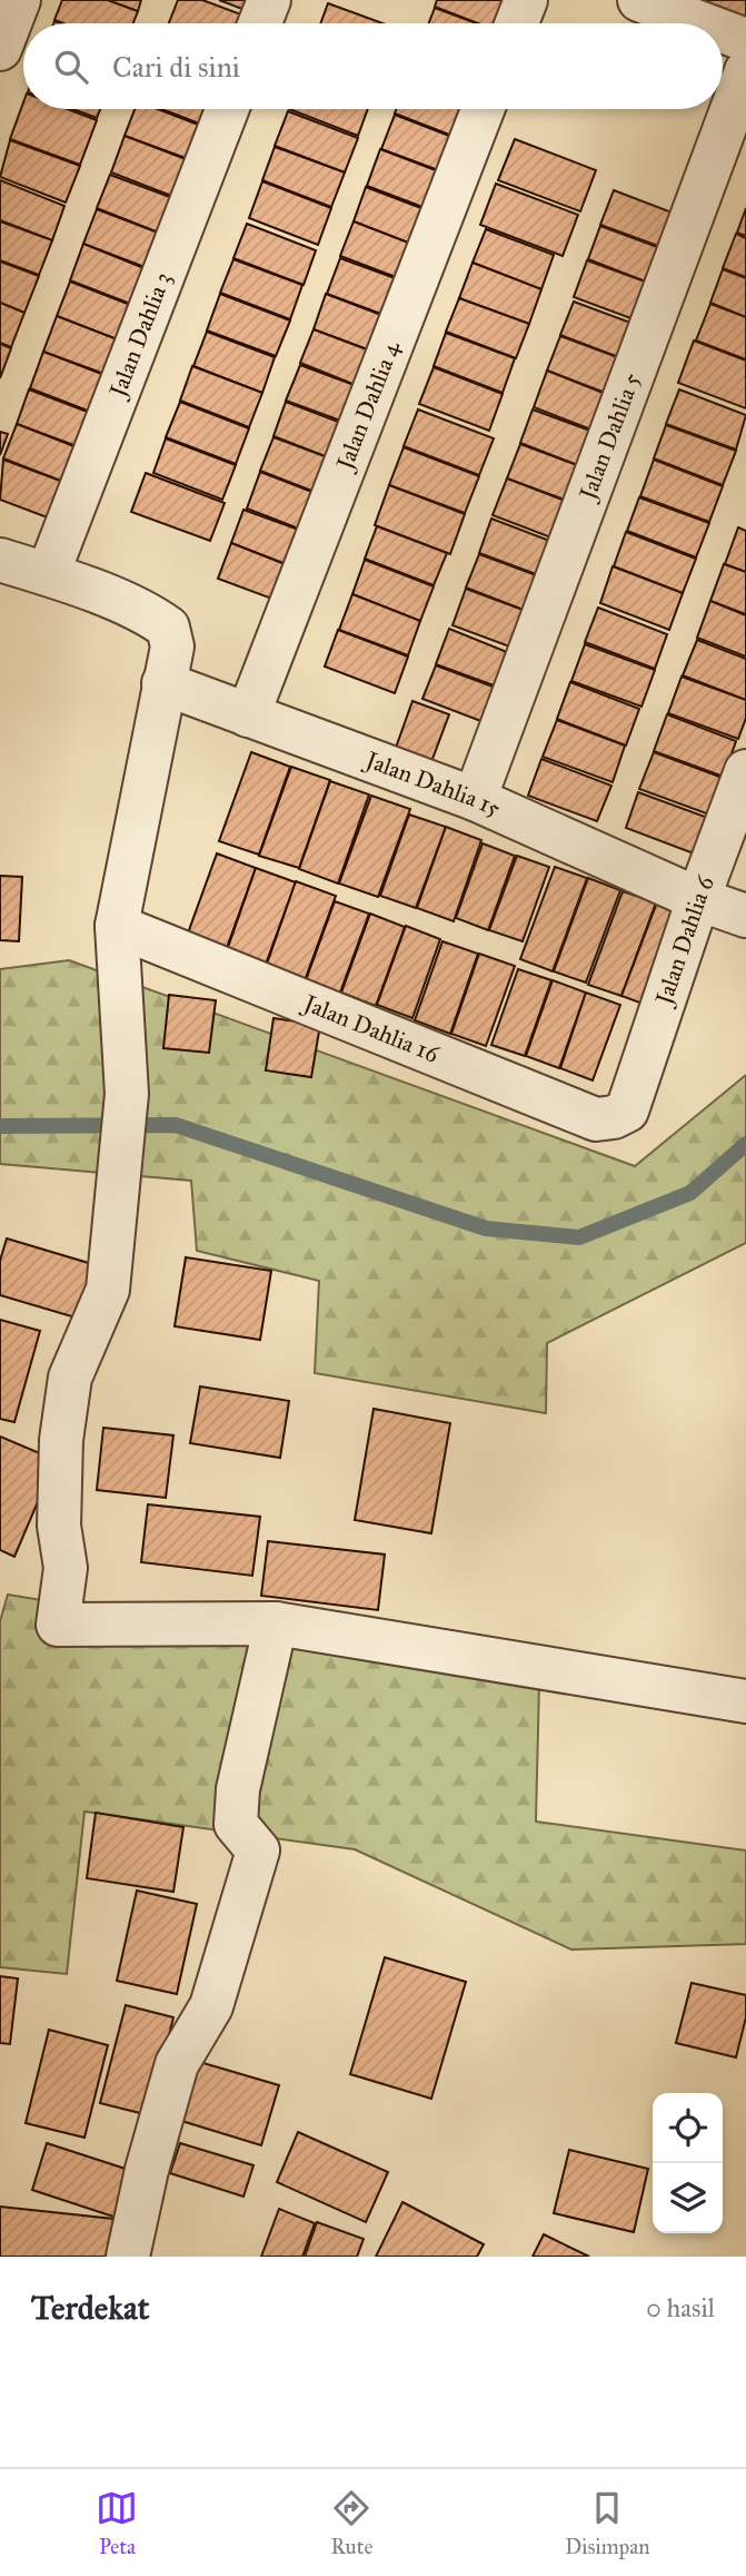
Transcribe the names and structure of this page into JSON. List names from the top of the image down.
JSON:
{
  "streets": {
    "street": [
      "Jalan Dahlia 3",
      "Jalan Dahlia 4",
      "Jalan Dahlia 5",
      "Jalan Dahlia 15",
      "Jalan Dahlia 6",
      "Jalan Dahlia 16"
    ]
  },
  "crossings": [
    ["Jalan Dahlia 4", "Jalan Dahlia 15"],
    ["Jalan Dahlia 5", "Jalan Dahlia 15"],
    ["Jalan Dahlia 15", "Jalan Dahlia 6"],
    ["Jalan Dahlia 6", "Jalan Dahlia 16"]
  ],
  "page": {
    "search": "Cari di sini",
    "heading": ["Terdekat", "0 hasil"],
    "nav": ["Peta", "Rute", "Disimpan"]
  }
}
